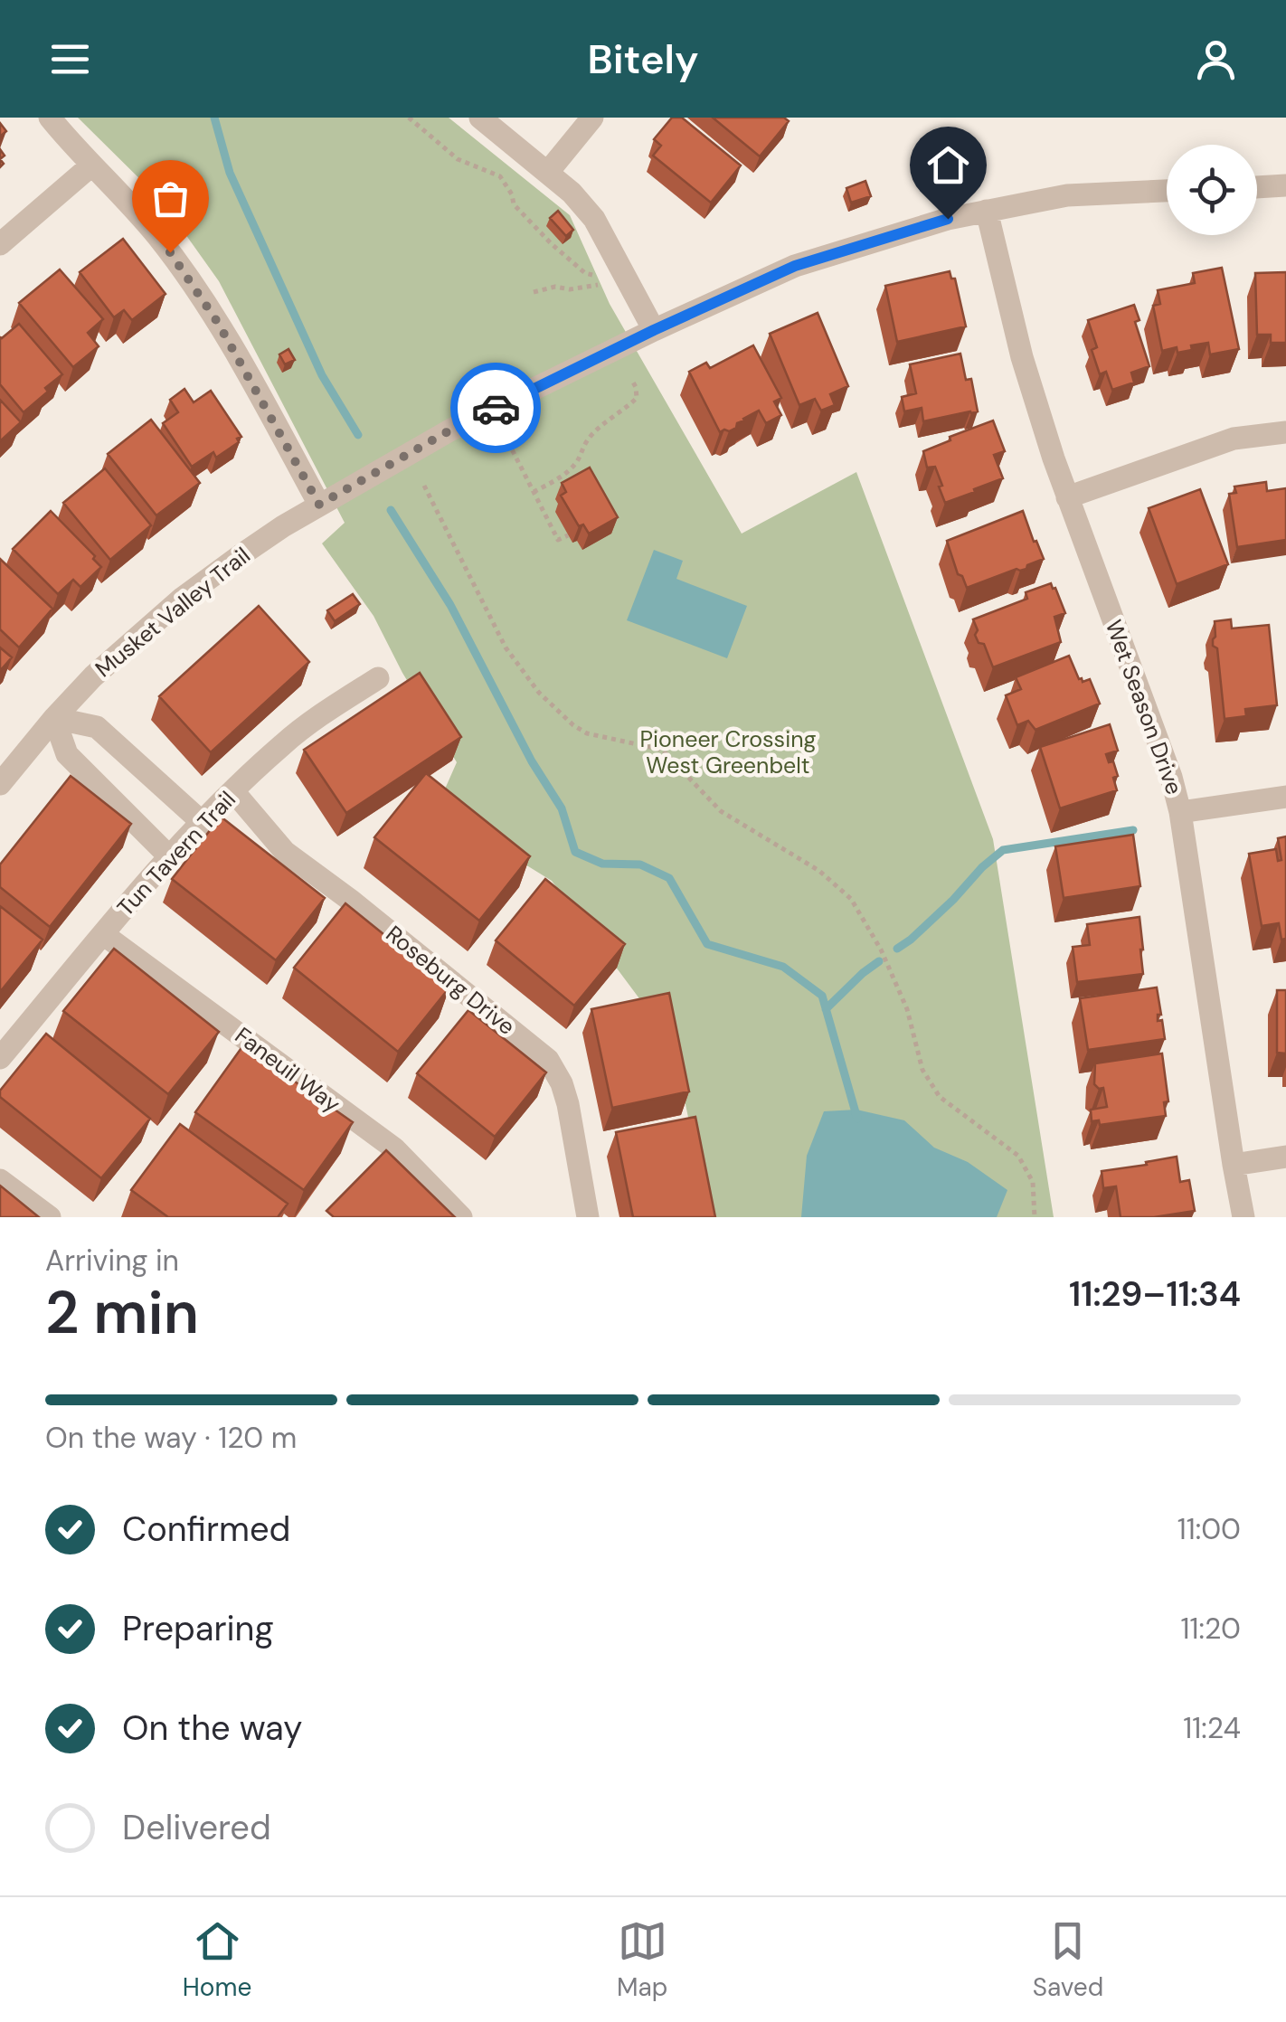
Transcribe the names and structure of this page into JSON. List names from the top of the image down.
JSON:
{
  "streets": {
    "street": [
      "Musket Valley Trail",
      "Wet Season Drive",
      "Tun Tavern Trail",
      "Roseburg Drive",
      "Faneuil Way"
    ]
  },
  "crossings": [
    ["Musket Valley Trail", "Wet Season Drive"],
    ["Tun Tavern Trail", "Roseburg Drive"],
    ["Tun Tavern Trail", "Faneuil Way"]
  ],
  "parks": ["Pioneer Crossing West Greenbelt"],
  "page": {
    "header": "Bitely",
    "heading": ["2 min", "Arriving in", "11:29–11:34"],
    "bar": "On the way · 120 m",
    "list": [
      ["Confirmed", "11:00"],
      ["Preparing", "11:20"],
      ["On the way", "11:24"],
      "Delivered"
    ],
    "tabs": ["Home", "Map", "Saved"]
  }
}
